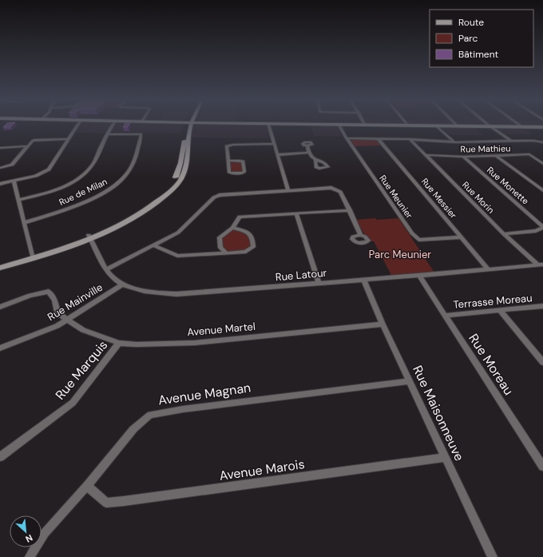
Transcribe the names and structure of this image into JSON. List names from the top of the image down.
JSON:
{
  "streets": {
    "street": [
      "Rue Mathieu",
      "Rue Monette",
      "Rue de Milan",
      "Rue Meunier",
      "Rue Morin",
      "Rue Messier",
      "Rue Latour",
      "Terrasse Moreau",
      "Rue Mainville",
      "Avenue Martel",
      "Rue Moreau",
      "Rue Marquis",
      "Avenue Magnan",
      "Rue Maisonneuve",
      "Avenue Marois"
    ]
  },
  "crossings": [
    ["Rue Mathieu", "Rue Monette"],
    ["Rue Mathieu", "Rue Morin"],
    ["Rue Monette", "Rue Morin"],
    ["Rue Meunier", "Rue Messier"],
    ["Rue Morin", "Rue Latour"],
    ["Rue Messier", "Rue Latour"],
    ["Rue Latour", "Rue Mainville"],
    ["Rue Latour", "Rue Moreau"],
    ["Rue Latour", "Rue Maisonneuve"],
    ["Terrasse Moreau", "Rue Moreau"],
    ["Rue Mainville", "Avenue Martel"],
    ["Avenue Martel", "Rue Marquis"],
    ["Avenue Martel", "Rue Maisonneuve"],
    ["Avenue Magnan", "Rue Maisonneuve"],
    ["Avenue Magnan", "Avenue Marois"],
    ["Rue Maisonneuve", "Avenue Marois"]
  ],
  "parks": ["Parc Meunier"],
  "legend": ["Route", "Parc", "Bâtiment"],
  "north": "bottom right"
}
